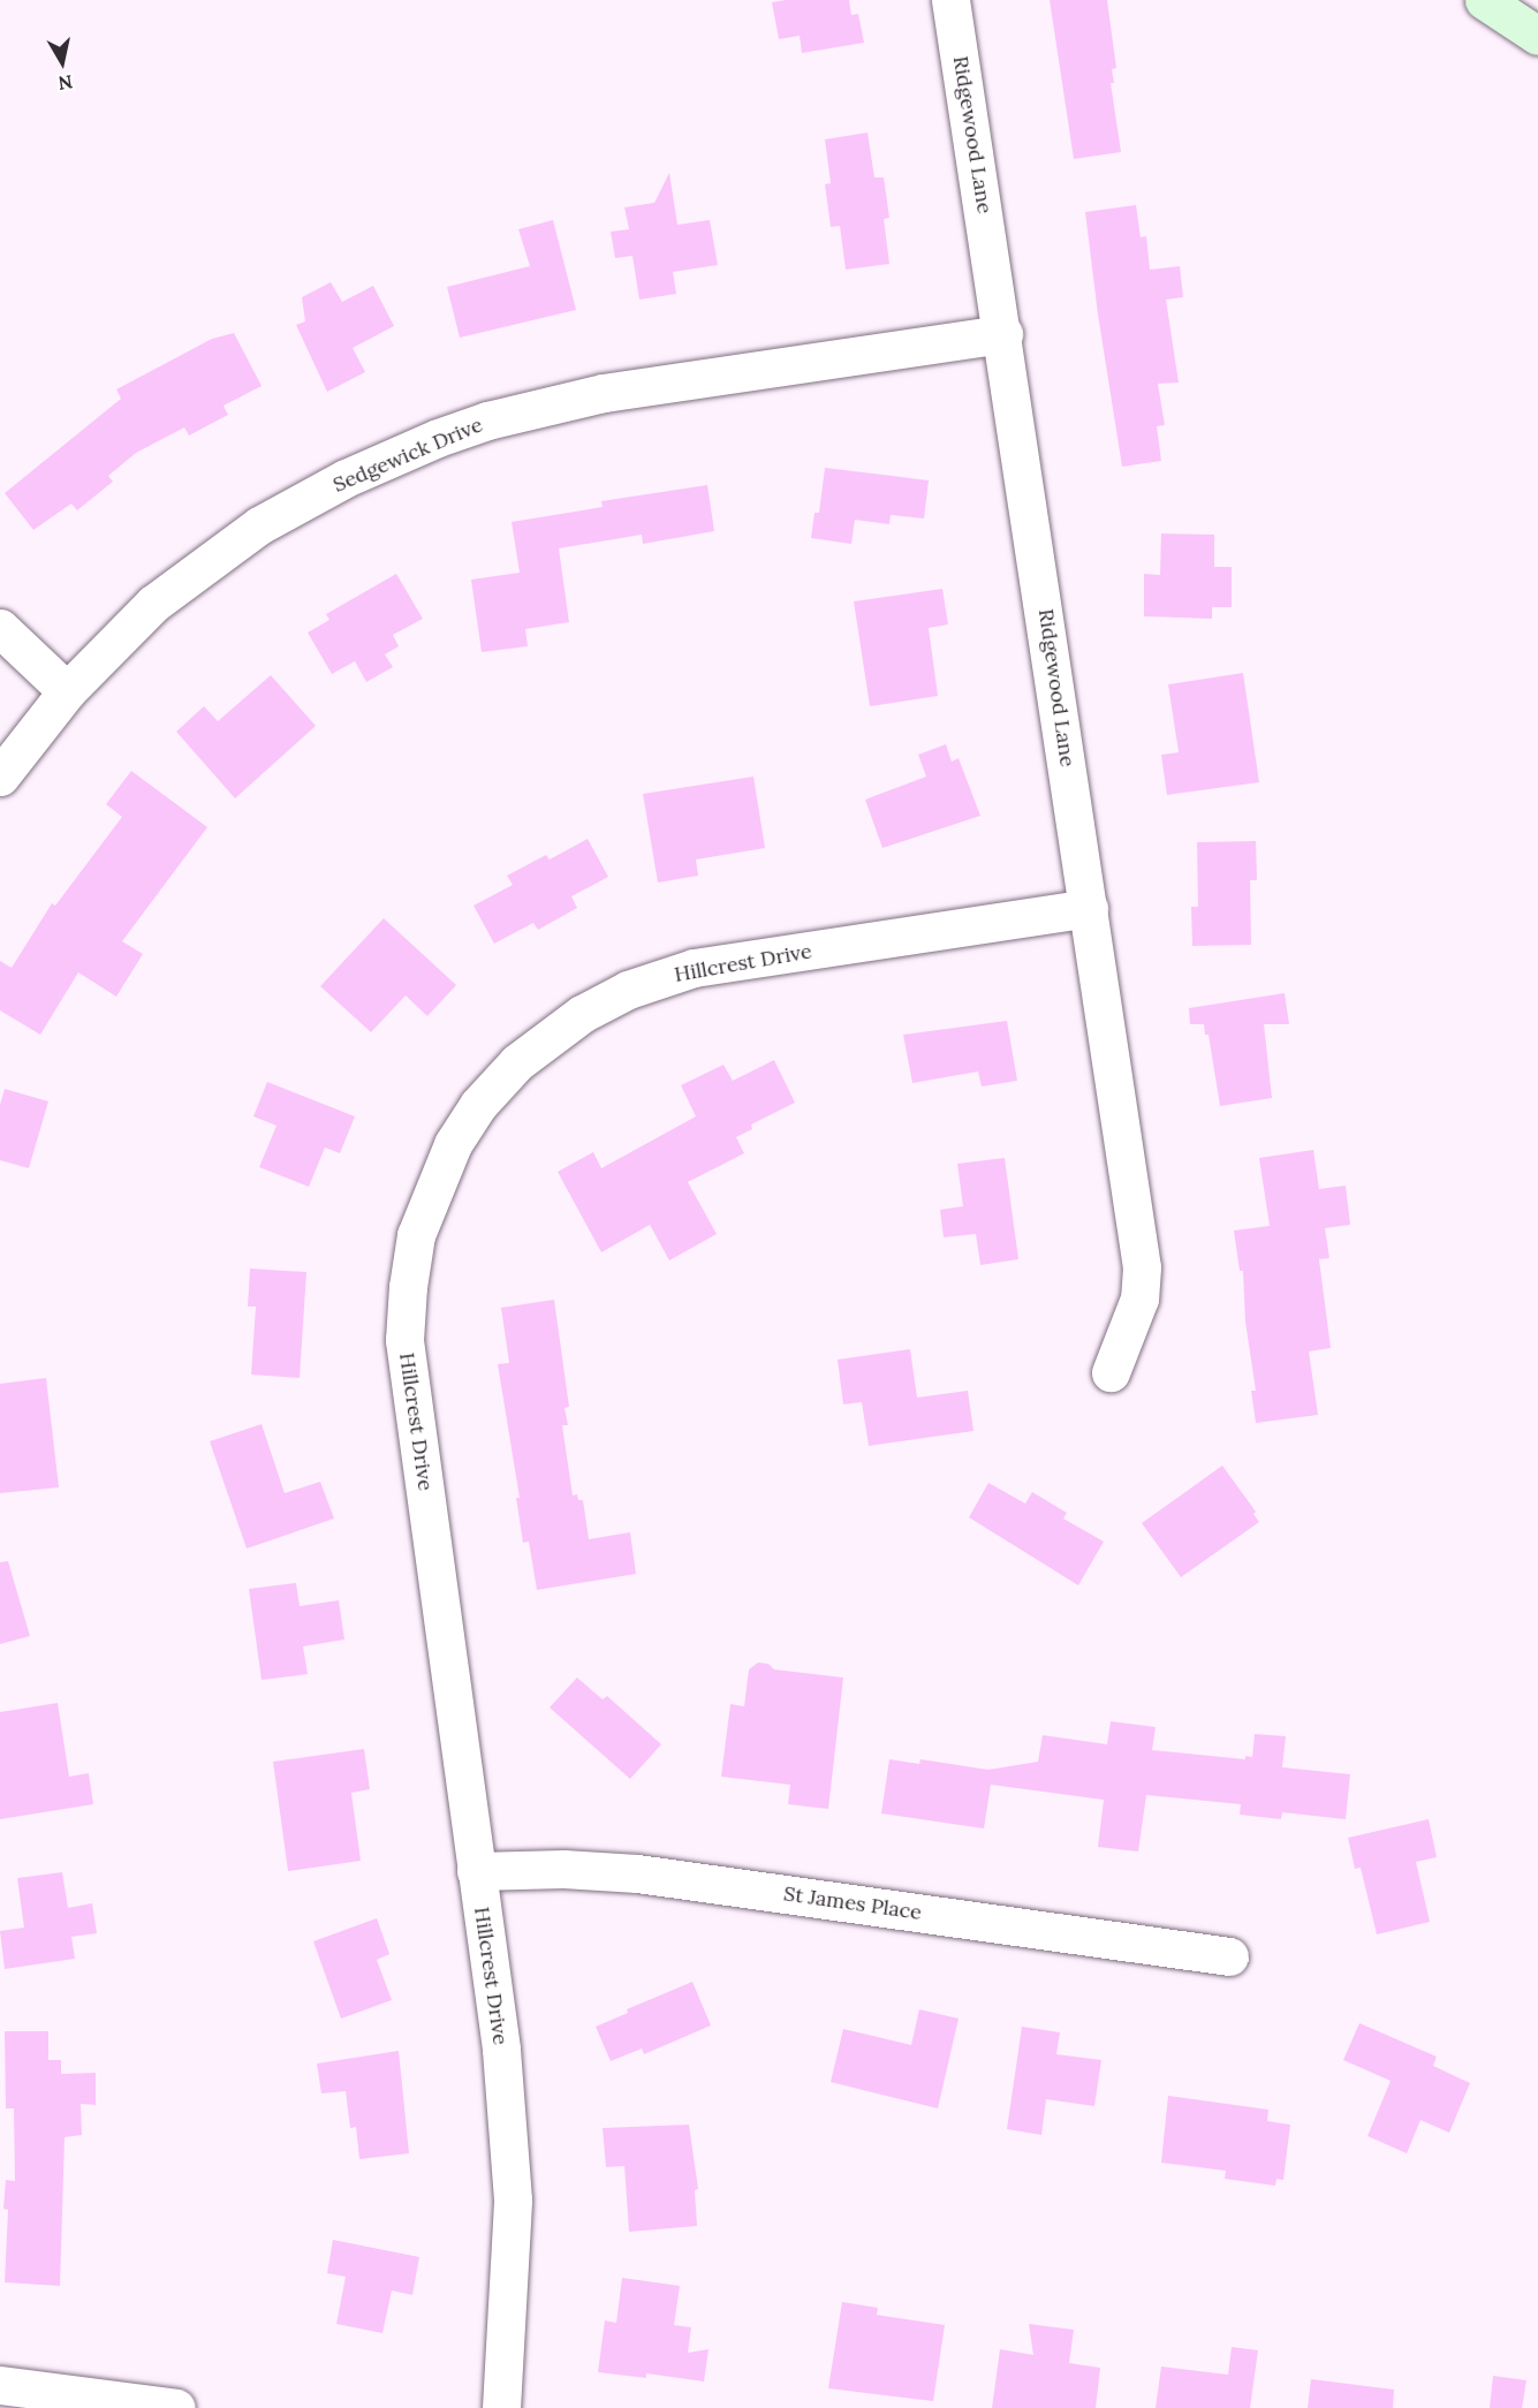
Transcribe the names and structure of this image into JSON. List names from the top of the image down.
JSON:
{
  "streets": {
    "street": [
      "Ridgewood Lane",
      "Sedgewick Drive",
      "Hillcrest Drive",
      "St James Place"
    ]
  },
  "crossings": [
    ["Ridgewood Lane", "Sedgewick Drive"],
    ["Ridgewood Lane", "Hillcrest Drive"],
    ["Hillcrest Drive", "St James Place"]
  ],
  "north": "bottom"
}
